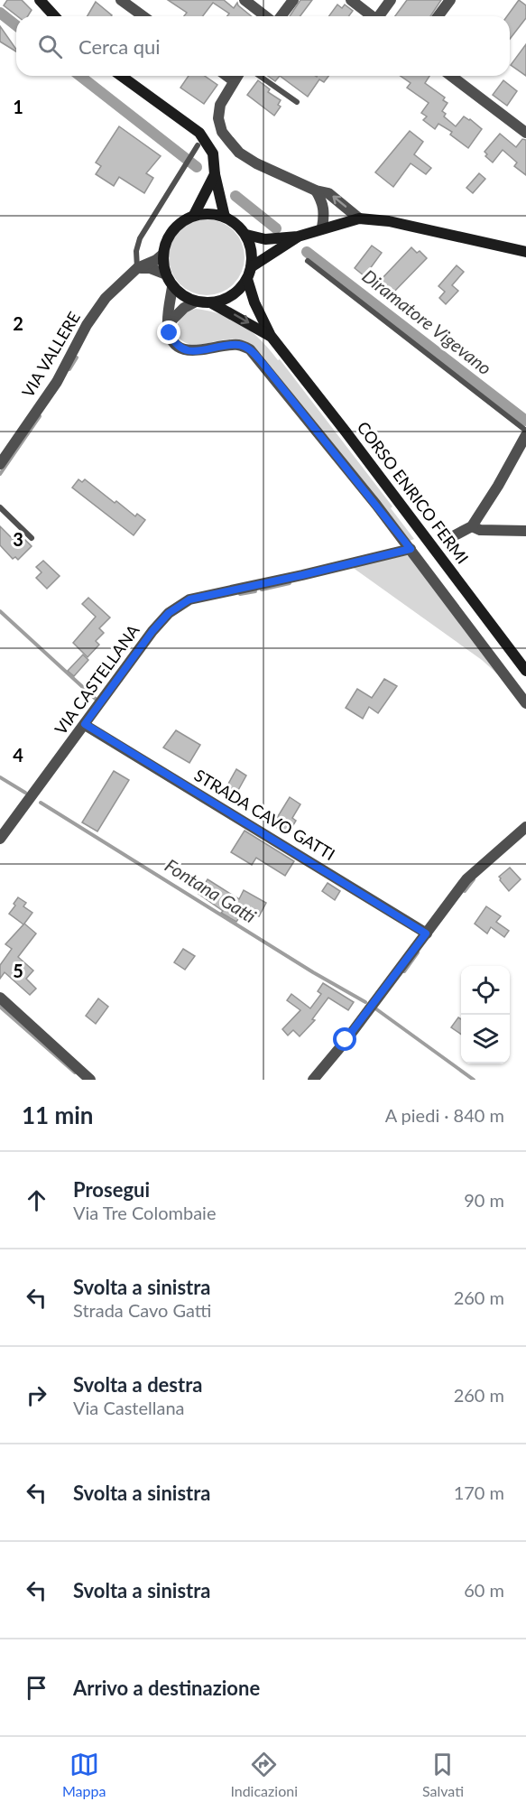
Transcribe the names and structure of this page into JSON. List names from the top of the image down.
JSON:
{
  "streets": {
    "main road": ["CORSO ENRICO FERMI"],
    "street": ["VIA VALLERE", "VIA CASTELLANA", "STRADA CAVO GATTI"]
  },
  "crossings": [
    ["VIA VALLERE", "CORSO ENRICO FERMI"],
    ["VIA CASTELLANA", "STRADA CAVO GATTI"]
  ],
  "water": ["Diramatore Vigevano", "Fontana Gatti"],
  "page": {
    "search": "Cerca qui",
    "heading": ["11 min", "A piedi · 840 m"],
    "list": [
      ["Prosegui", "Via Tre Colombaie", "90 m"],
      ["Svolta a sinistra", "Strada Cavo Gatti", "260 m"],
      ["Svolta a destra", "Via Castellana", "260 m"],
      ["Svolta a sinistra", "170 m"],
      ["Svolta a sinistra", "60 m"],
      "Arrivo a destinazione"
    ],
    "nav": ["Mappa", "Indicazioni", "Salvati"]
  },
  "grid": {
    "rows": [
      "1",
      "2",
      "3",
      "4",
      "5"
    ]
  }
}
